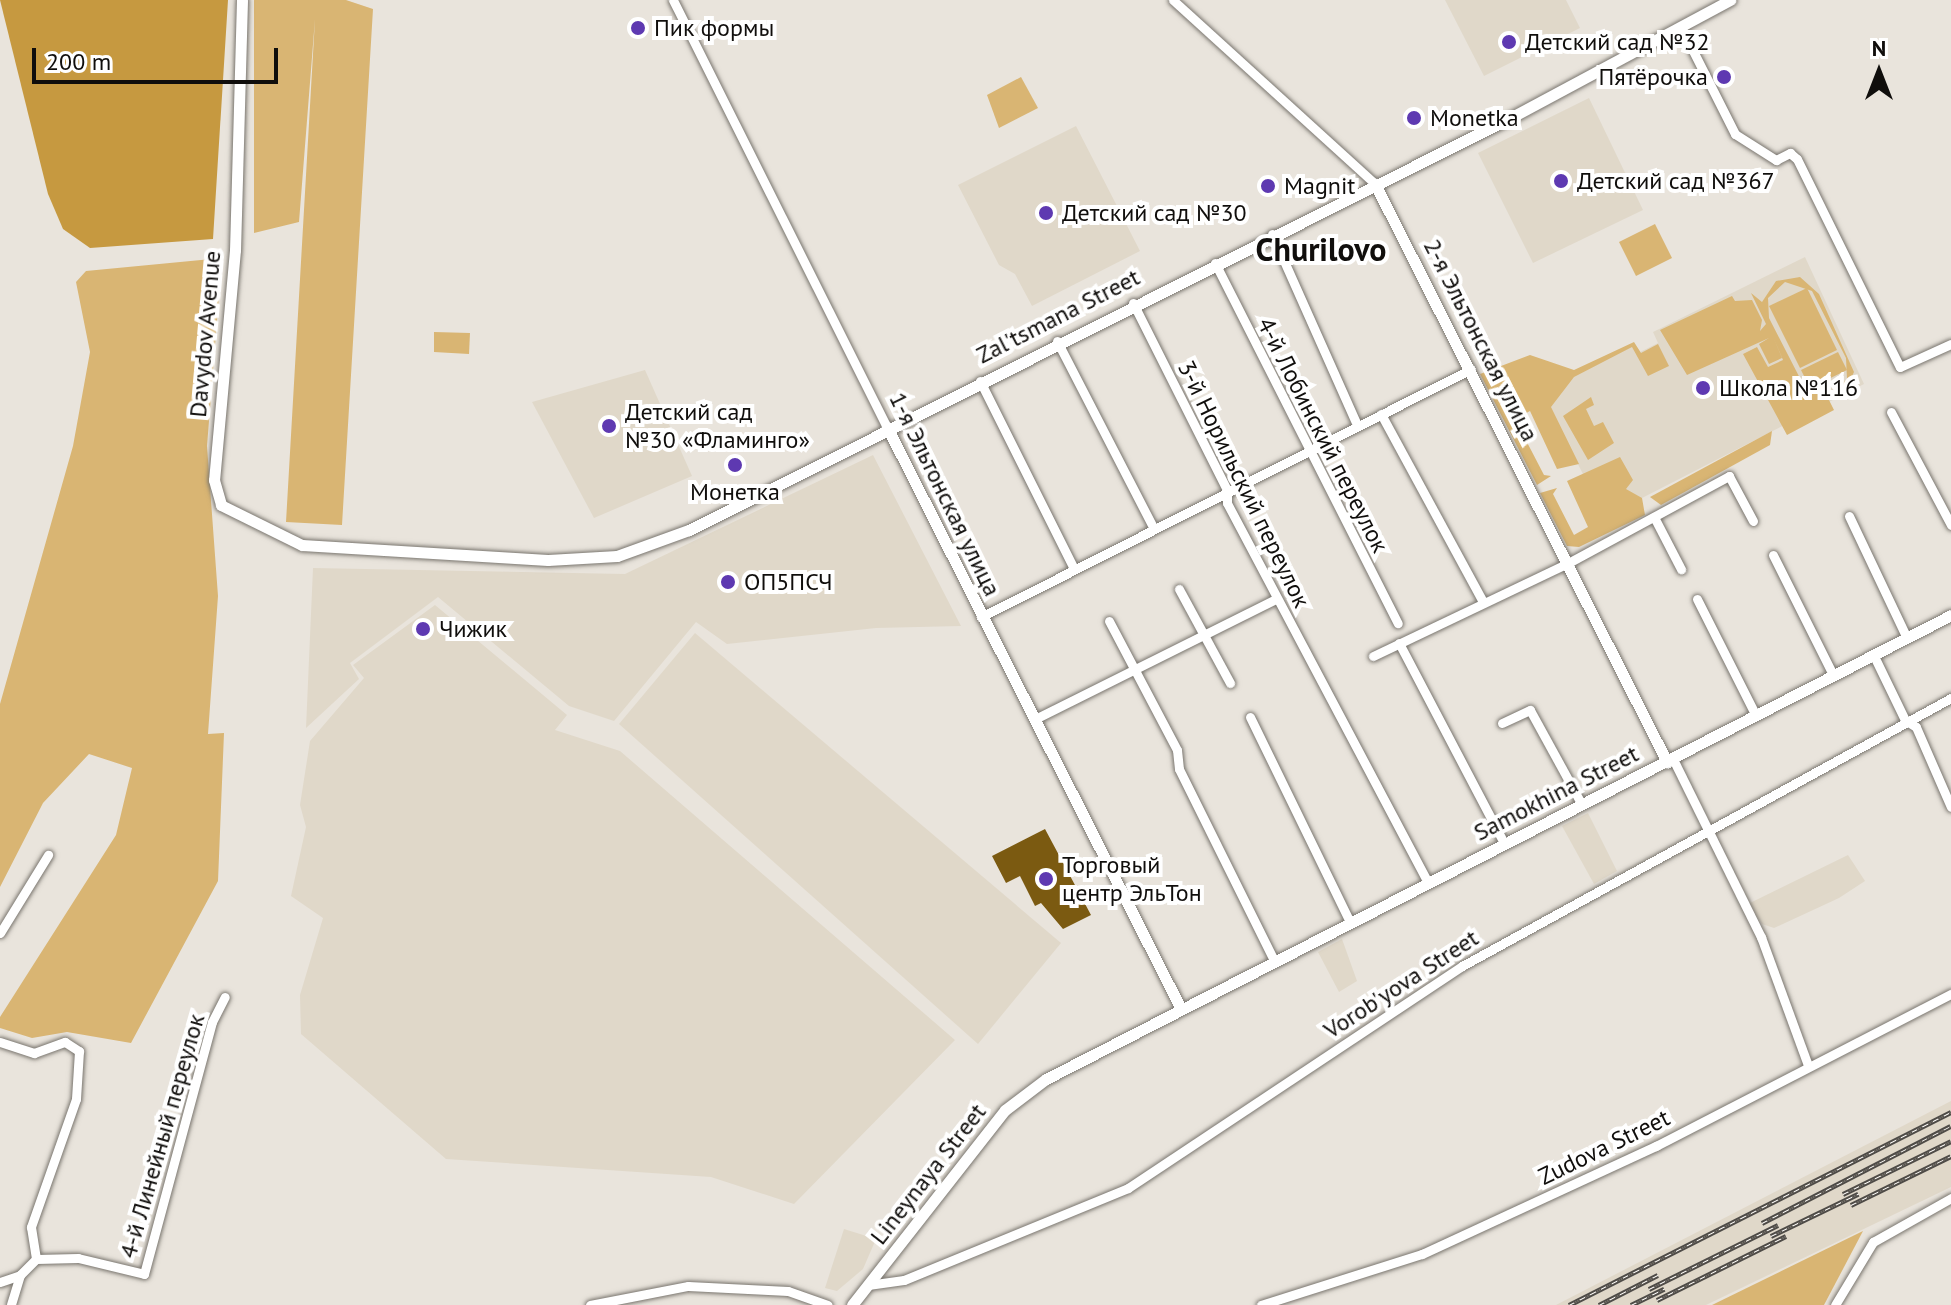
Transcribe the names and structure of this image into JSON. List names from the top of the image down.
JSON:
{
  "streets": {
    "street": [
      "Zal'tsmana Street",
      "Davydov Avenue",
      "2-я Эльтонская улица",
      "4-й Лобинский переулок",
      "3-й Норильский переулок",
      "1-я Эльтонская улица",
      "Samokhina Street",
      "Vorob'yova Street",
      "4-й Линейный переулок",
      "Zudova Street"
    ]
  },
  "crossings": [
    ["Zal'tsmana Street", "Davydov Avenue"],
    ["Zal'tsmana Street", "2-я Эльтонская улица"],
    ["Zal'tsmana Street", "4-й Лобинский переулок"],
    ["Zal'tsmana Street", "3-й Норильский переулок"],
    ["Zal'tsmana Street", "1-я Эльтонская улица"],
    ["2-я Эльтонская улица", "Samokhina Street"],
    ["3-й Норильский переулок", "Samokhina Street"],
    ["1-я Эльтонская улица", "Samokhina Street"],
    ["Samokhina Street", "Vorob'yova Street"]
  ],
  "districts": ["Churilovo"],
  "places": [
    "Пик формы",
    "Детский сад №32",
    "Пятёрочка",
    "Monetka",
    "Детский сад №367",
    "Magnit",
    "Детский сад №30",
    "Школа №116",
    "Детский сад №30 «Фламинго»",
    "Монетка",
    "ОП5ПСЧ",
    "Чижик",
    "Торговый центр ЭльТон"
  ],
  "scale_bar": "200 m",
  "north": "top"
}
